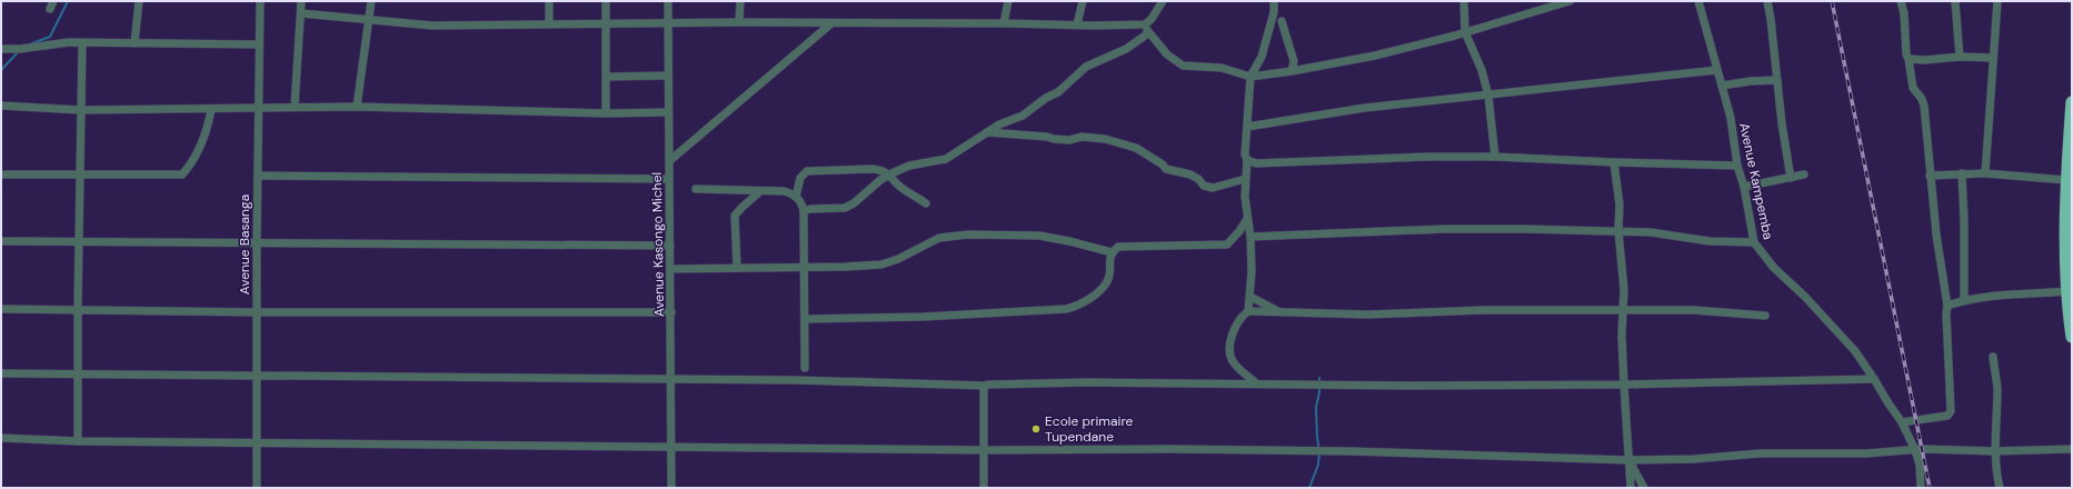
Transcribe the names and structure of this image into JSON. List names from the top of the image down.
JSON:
{
  "streets": {
    "street": ["Avenue Kampemba", "Avenue Basanga", "Avenue Kasongo Michel"]
  },
  "places": ["Ecole primaire Tupendane"]
}
